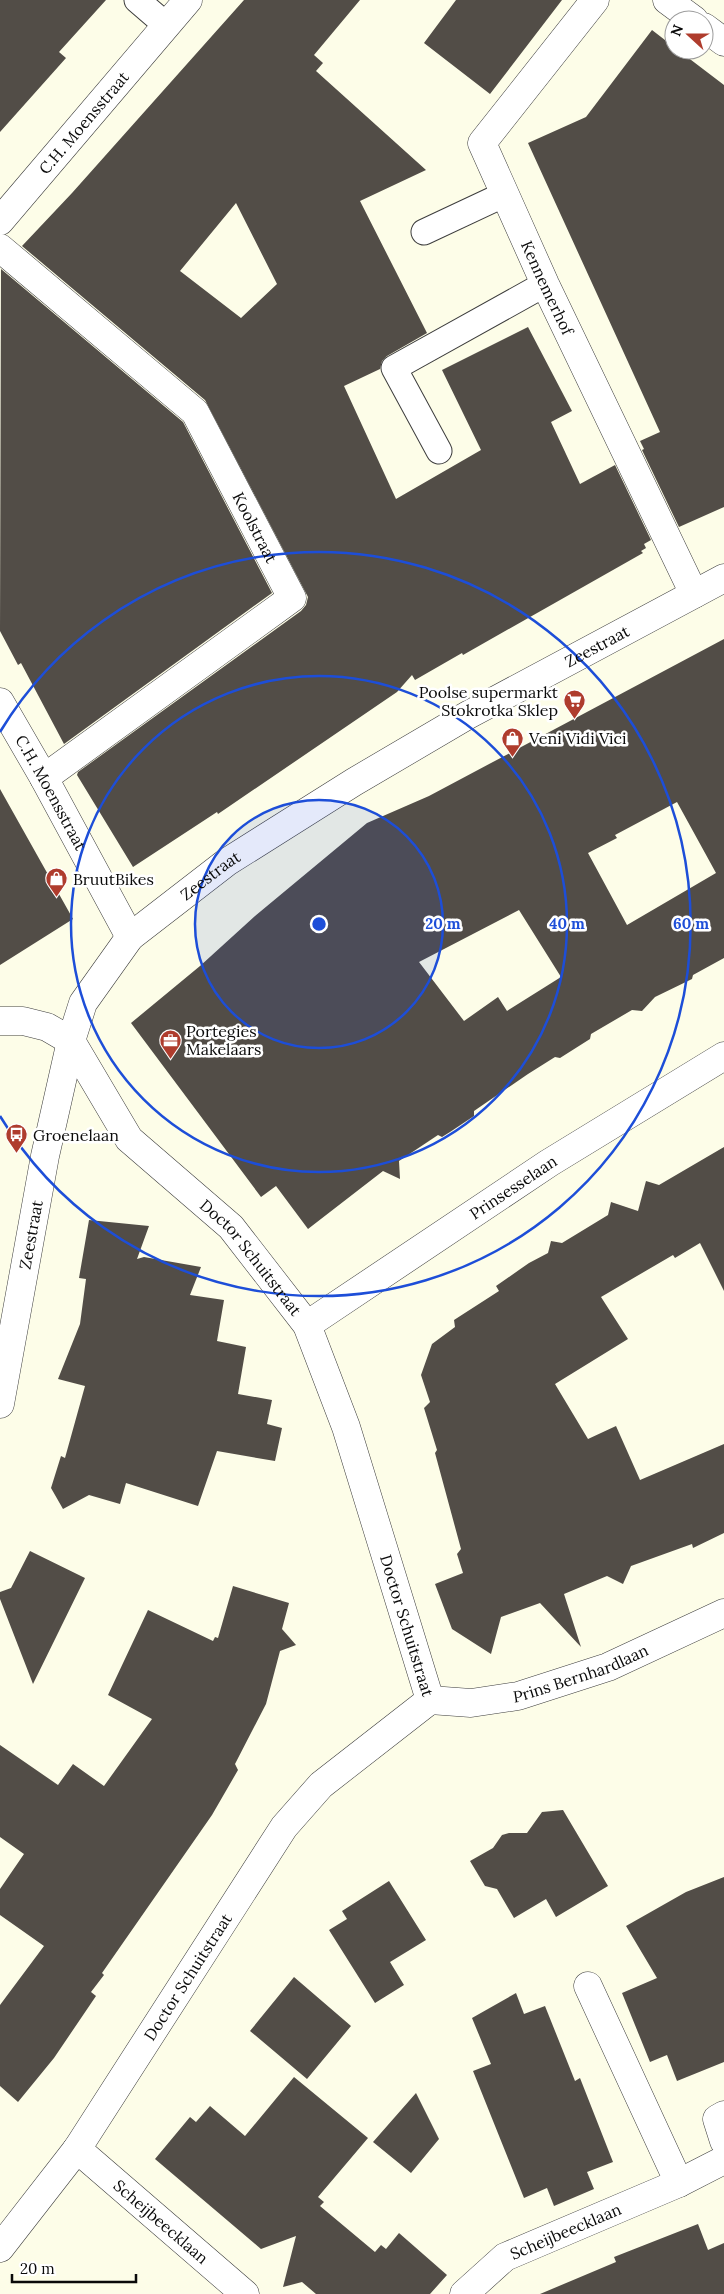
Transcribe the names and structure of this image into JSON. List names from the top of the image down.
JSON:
{
  "streets": {
    "street": [
      "C.H. Moensstraat",
      "Kennemerhof",
      "Koolstraat",
      "Zeestraat",
      "Prinsesselaan",
      "Doctor Schuitstraat",
      "Prins Bernhardlaan",
      "Scheijbeecklaan"
    ]
  },
  "crossings": [
    ["C.H. Moensstraat", "Koolstraat"],
    ["C.H. Moensstraat", "Zeestraat"],
    ["Kennemerhof", "Zeestraat"],
    ["Zeestraat", "Doctor Schuitstraat"],
    ["Prinsesselaan", "Doctor Schuitstraat"],
    ["Doctor Schuitstraat", "Prins Bernhardlaan"],
    ["Doctor Schuitstraat", "Scheijbeecklaan"]
  ],
  "places": {
    "supermarket": ["Poolse supermarkt Stokrotka Sklep"],
    "shop": ["Veni Vidi Vici", "BruutBikes"],
    "office": ["Portegies Makelaars"],
    "bus stop": ["Groenelaan"]
  },
  "scale_bar": "20 m",
  "north": "left",
  "rings": ["20 m", "40 m", "60 m"]
}
